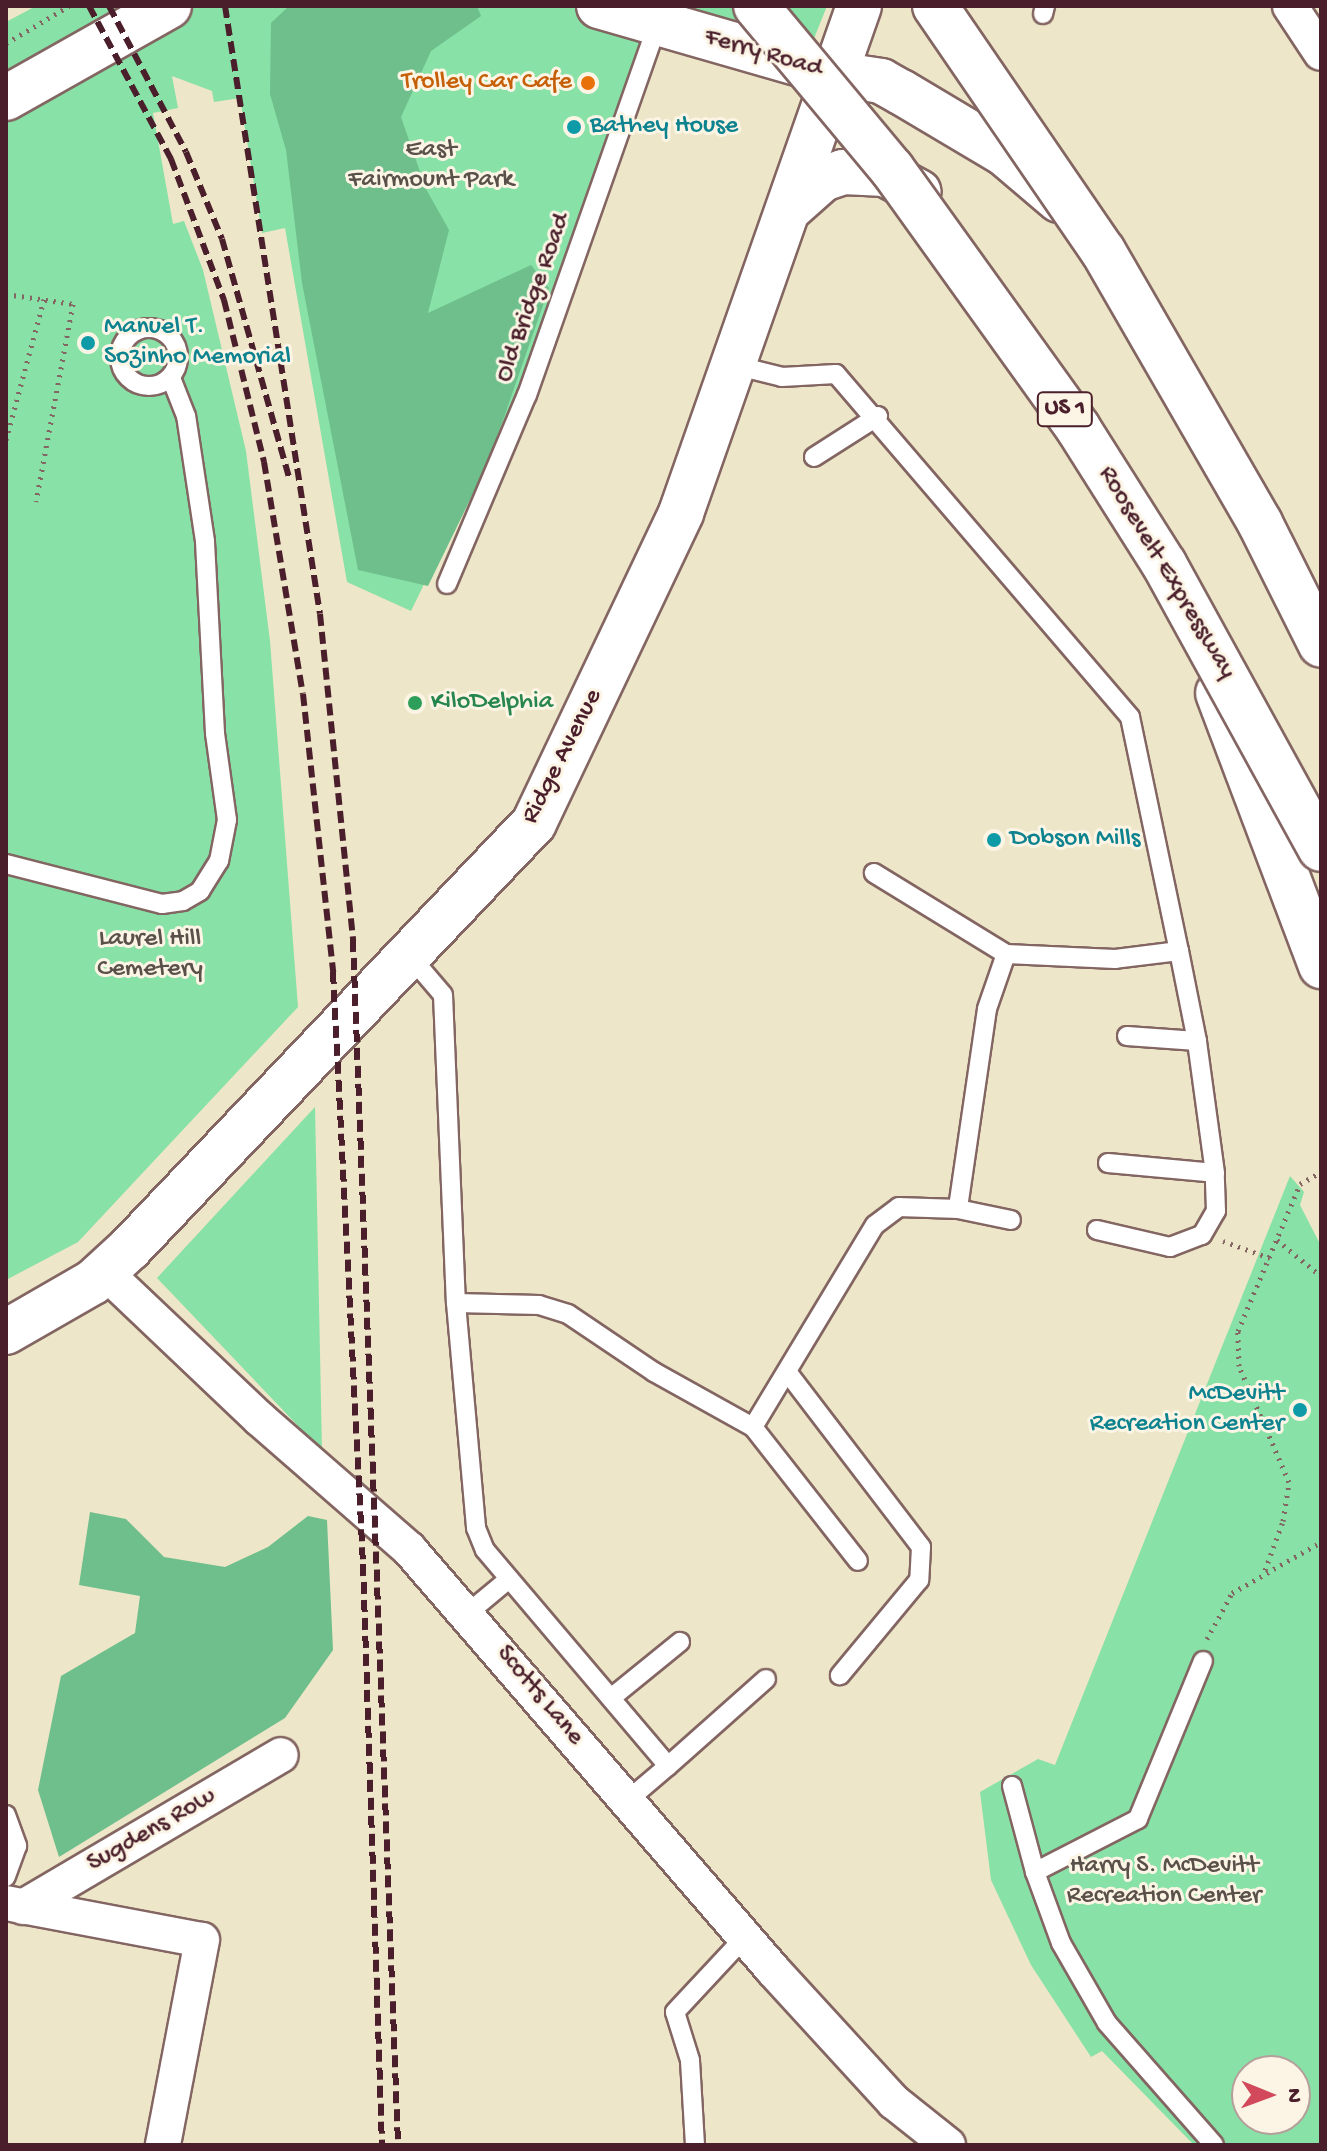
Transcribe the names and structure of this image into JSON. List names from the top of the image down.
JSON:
{
  "streets": {
    "main road": [
      "Ferry Road",
      "US 1",
      "Roosevelt Expressway",
      "Ridge Avenue"
    ],
    "street": ["Scotts Lane", "Sugdens Row"],
    "lane": ["Old Bridge Road"]
  },
  "crossings": [
    ["Ferry Road", "Old Bridge Road"],
    ["Ferry Road", "Ridge Avenue"],
    ["Ridge Avenue", "Scotts Lane"]
  ],
  "parks": ["East Fairmount Park", "Laurel Hill Cemetery", "Harry S. McDevitt Recreation Center"],
  "places": [
    "Trolley Car Cafe",
    "Bathey House",
    "Manuel T. Sozinho Memorial",
    "KiloDelphia",
    "Dobson Mills",
    "McDevitt Recreation Center"
  ],
  "north": "right"
}
